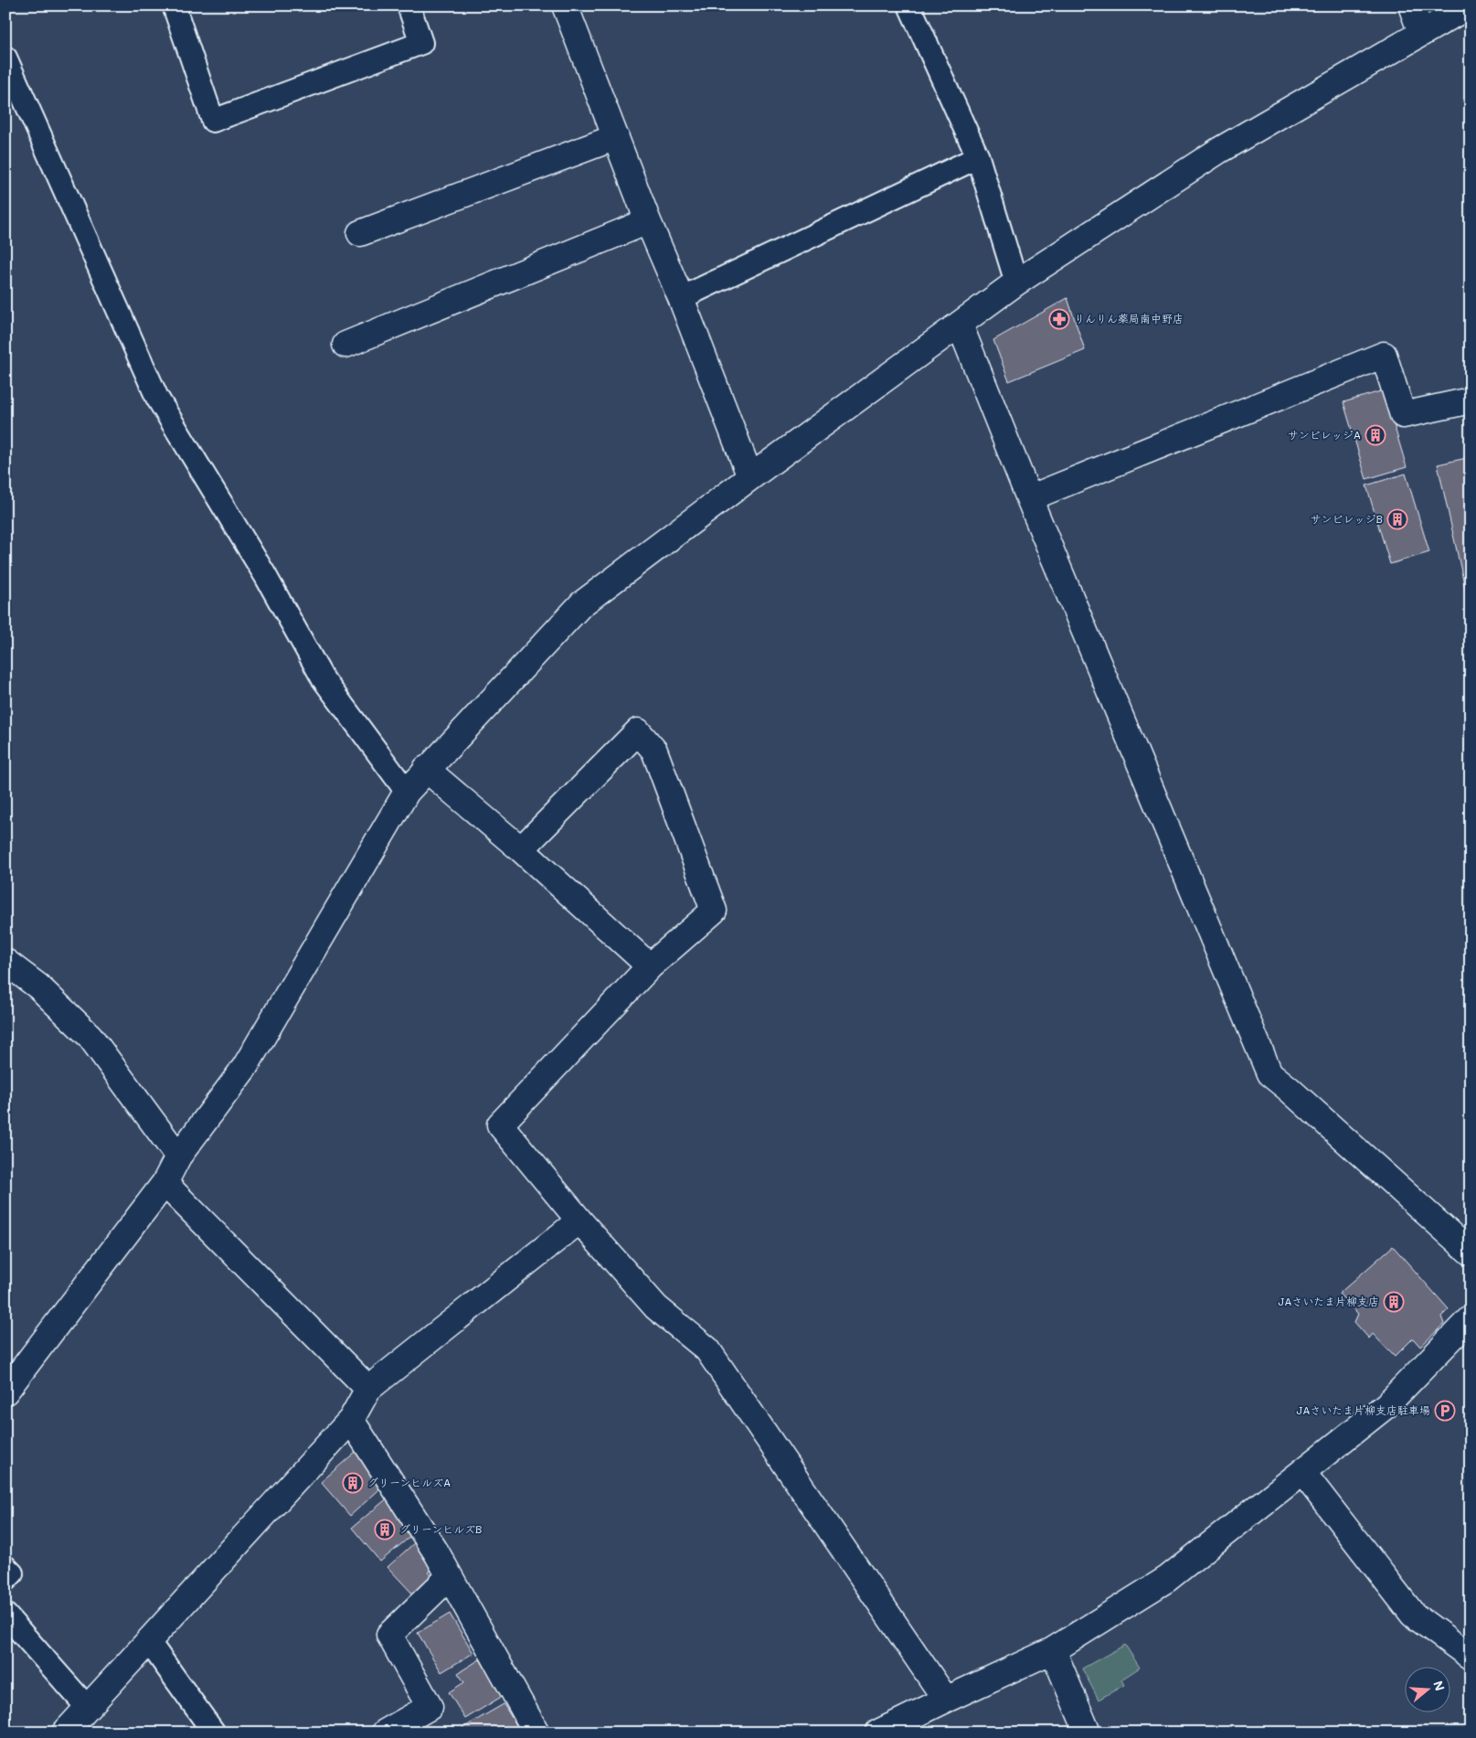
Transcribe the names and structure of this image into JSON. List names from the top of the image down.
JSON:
{
  "places": {
    "pharmacy": ["りんりん薬局南中野店"],
    "building": [
      "サンビレッジA",
      "サンビレッジB",
      "JAさいたま片柳支店",
      "グリーンヒルズA",
      "グリーンヒルズB"
    ],
    "parking": ["JAさいたま片柳支店駐車場"]
  },
  "north": "right"
}
